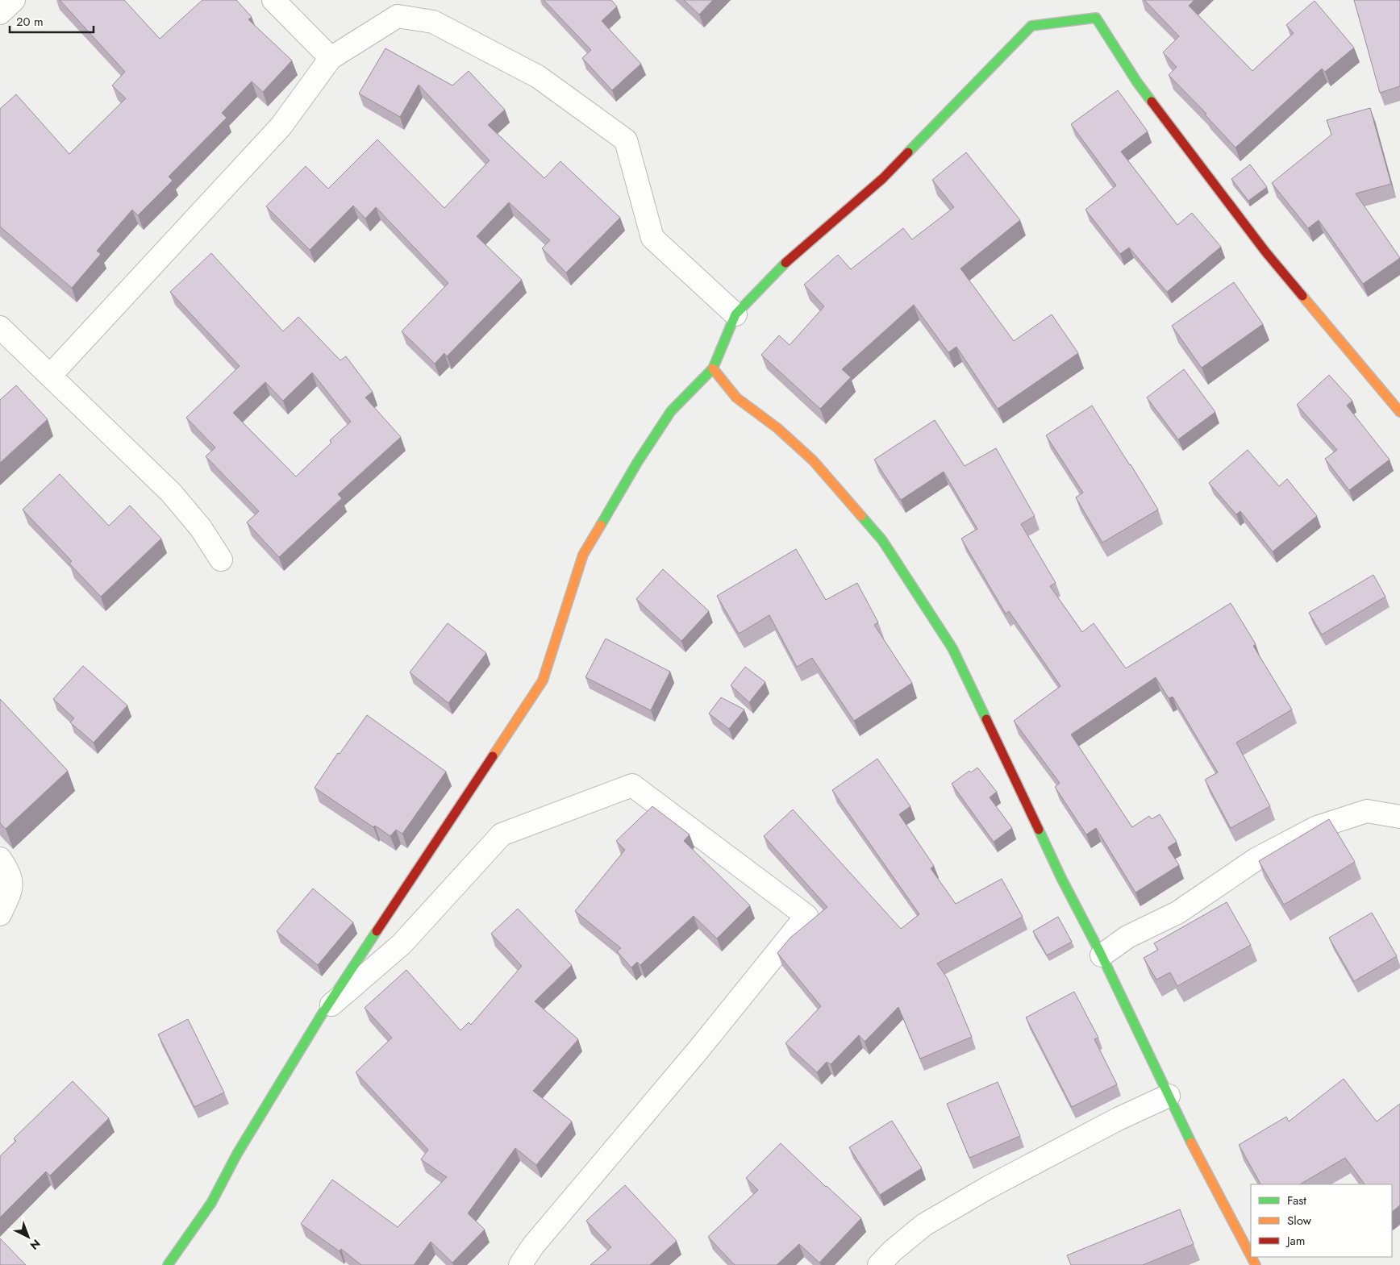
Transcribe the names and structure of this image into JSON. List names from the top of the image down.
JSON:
{
  "legend": ["Fast", "Slow", "Jam"],
  "scale_bar": "20 m",
  "north": "bottom right"
}
